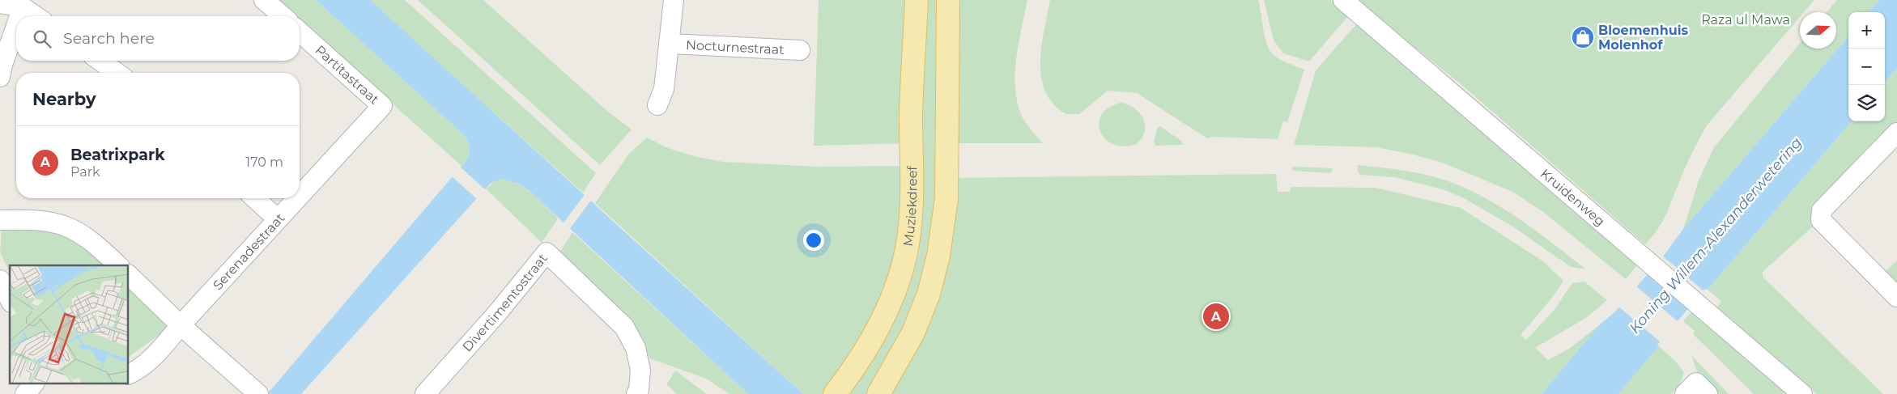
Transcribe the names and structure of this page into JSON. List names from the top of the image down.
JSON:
{
  "streets": {
    "main road": ["Muziekdreef"],
    "street": [
      "Nocturnestraat",
      "Partitastraat",
      "Kruidenweg",
      "Serenadestraat",
      "Divertimentostraat"
    ]
  },
  "crossings": [
    ["Partitastraat", "Serenadestraat"]
  ],
  "water": ["Koning Willem-Alexanderwetering"],
  "parks": ["Raza ul Mawa"],
  "places": {
    "shop": ["Bloemenhuis Molenhof"]
  },
  "north": "right",
  "page": {
    "map_buttons": ["+", "−"],
    "search": "Search here",
    "heading": "Nearby",
    "list": [
      {
        "mark": "A",
        "name": "Beatrixpark",
        "note": "Park",
        "value": "170 m"
      }
    ],
    "pins": "A"
  }
}
